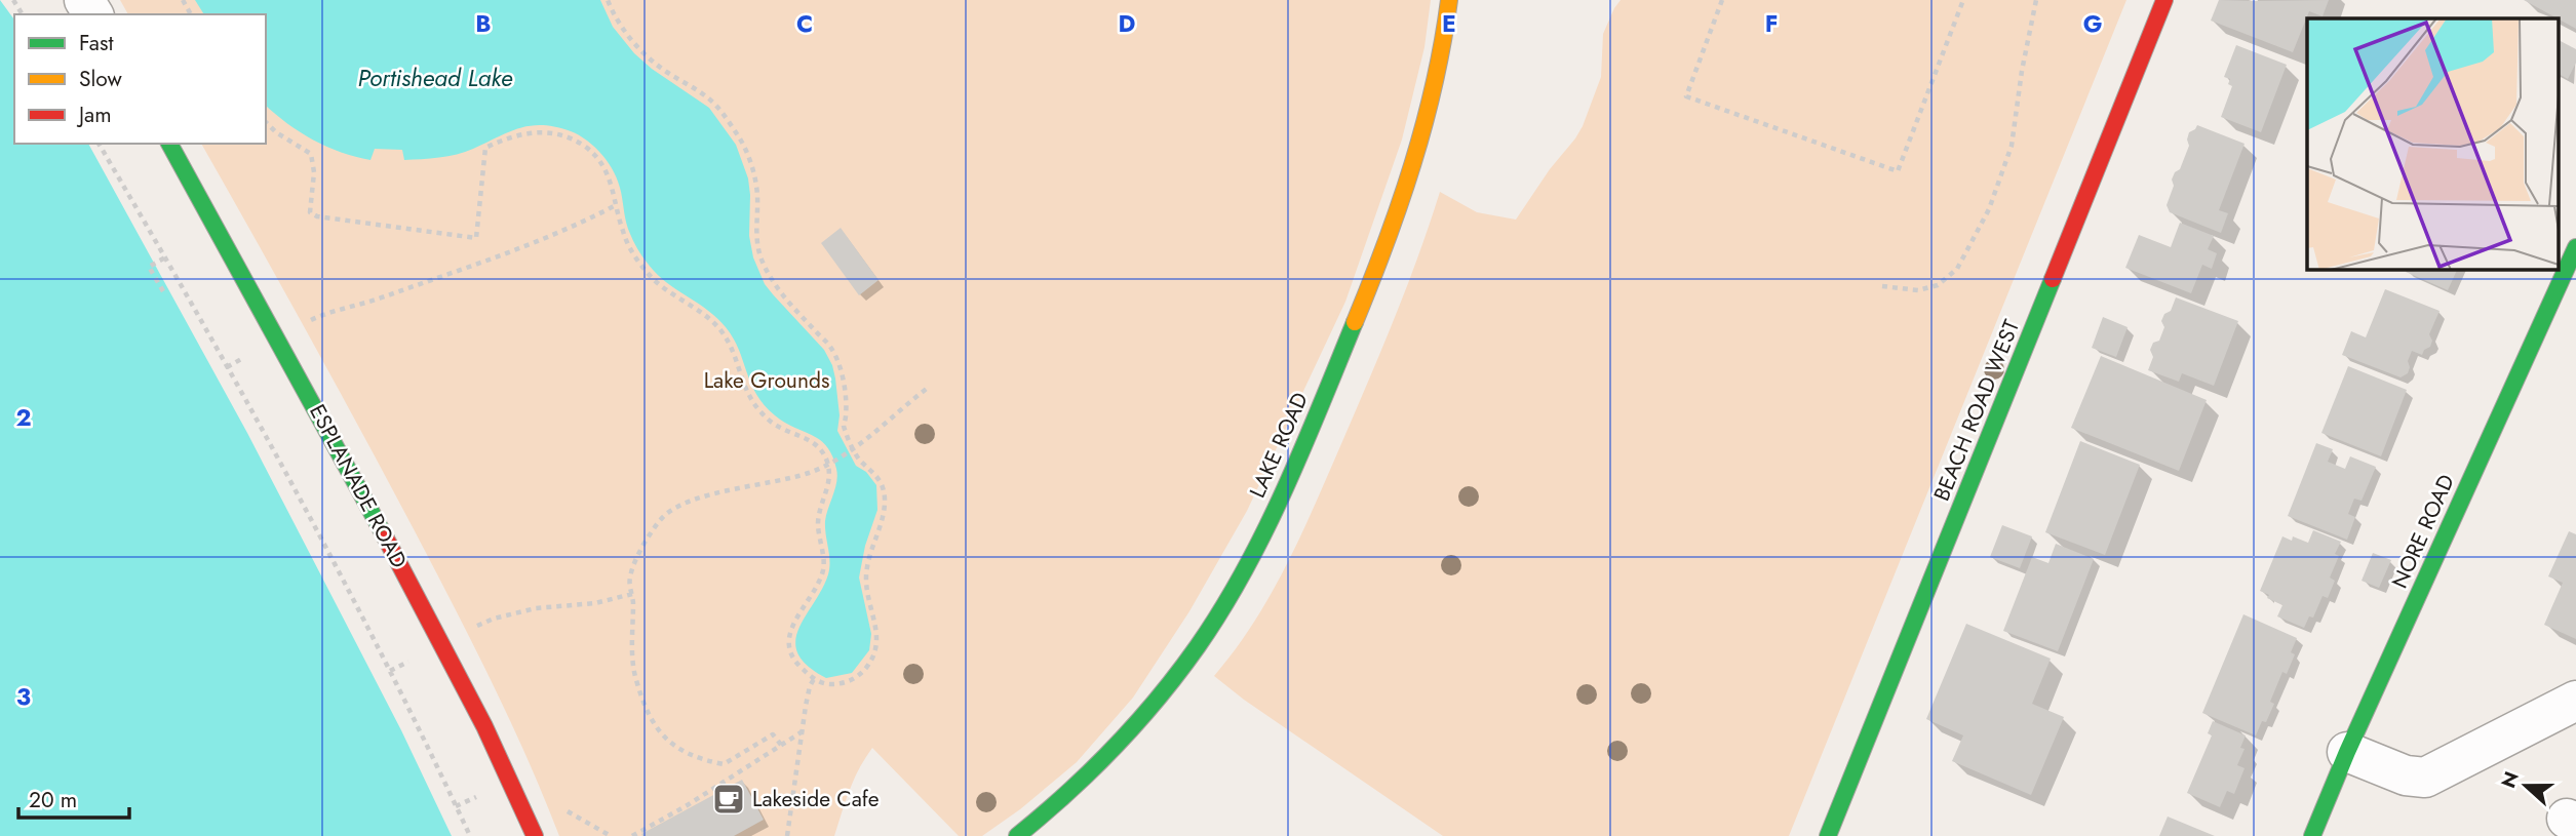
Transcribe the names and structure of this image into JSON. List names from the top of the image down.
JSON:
{
  "streets": {
    "street": [
      "BEACH ROAD WEST",
      "LAKE ROAD",
      "ESPLANADE ROAD",
      "NORE ROAD"
    ]
  },
  "water": ["Portishead Lake"],
  "parks": ["Lake Grounds"],
  "places": {
    "cafe": ["Lakeside Cafe"]
  },
  "legend": ["Fast", "Slow", "Jam"],
  "scale_bar": "20 m",
  "north": "left",
  "grid": {
    "columns": [
      "B",
      "C",
      "D",
      "E",
      "F",
      "G"
    ],
    "rows": ["2", "3"]
  }
}
